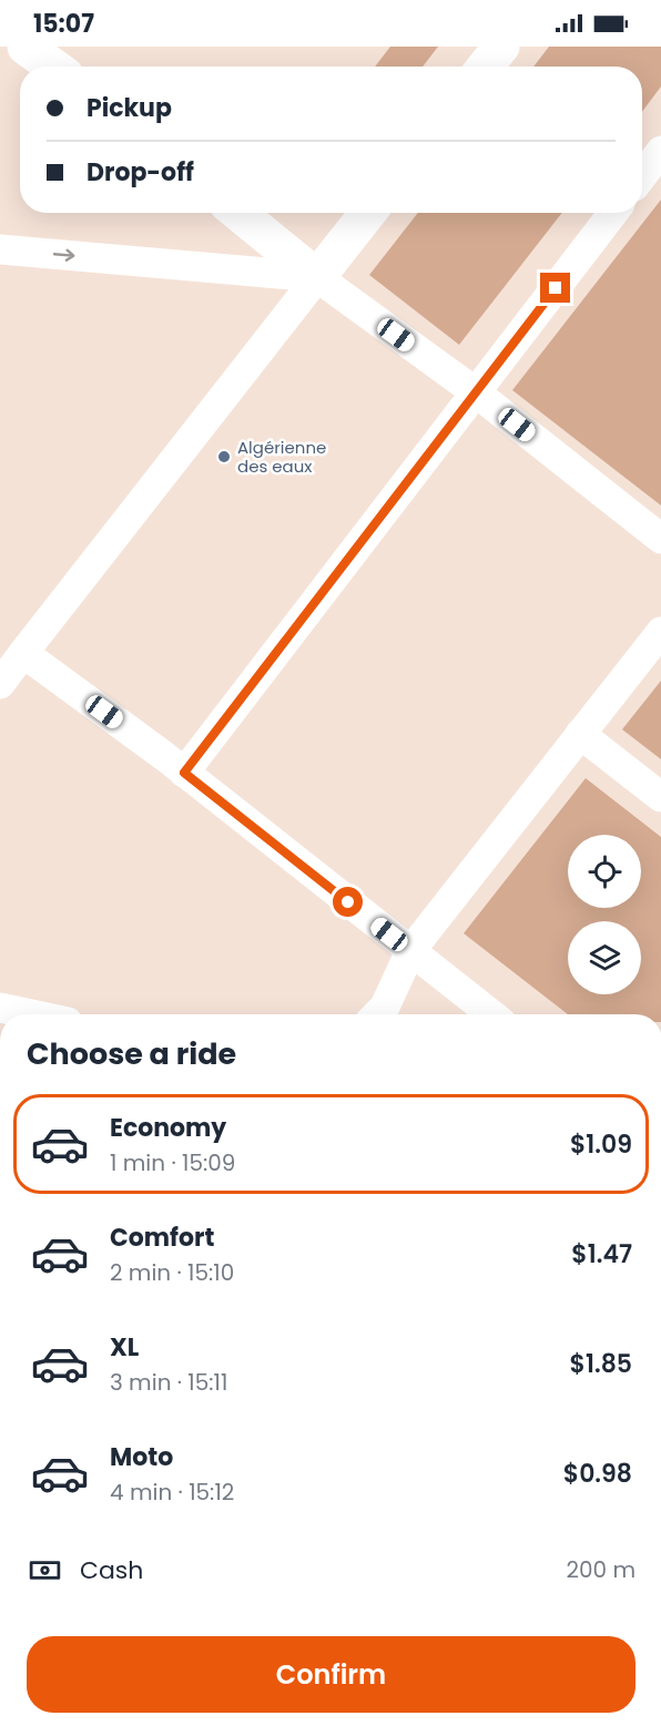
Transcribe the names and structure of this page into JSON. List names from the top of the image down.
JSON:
{
  "places": ["Algérienne des eaux"],
  "page": {
    "status": "15:07",
    "banner": ["Pickup", "Drop-off"],
    "heading": "Choose a ride",
    "list": [
      {
        "name": "Economy",
        "note": "1 min · 15:09",
        "value": "$1.09"
      },
      {
        "name": "Comfort",
        "note": "2 min · 15:10",
        "value": "$1.47"
      },
      {
        "name": "XL",
        "note": "3 min · 15:11",
        "value": "$1.85"
      },
      {
        "name": "Moto",
        "note": "4 min · 15:12",
        "value": "$0.98"
      }
    ],
    "pay": ["Cash", "200 m"],
    "buttons": "Confirm"
  }
}
